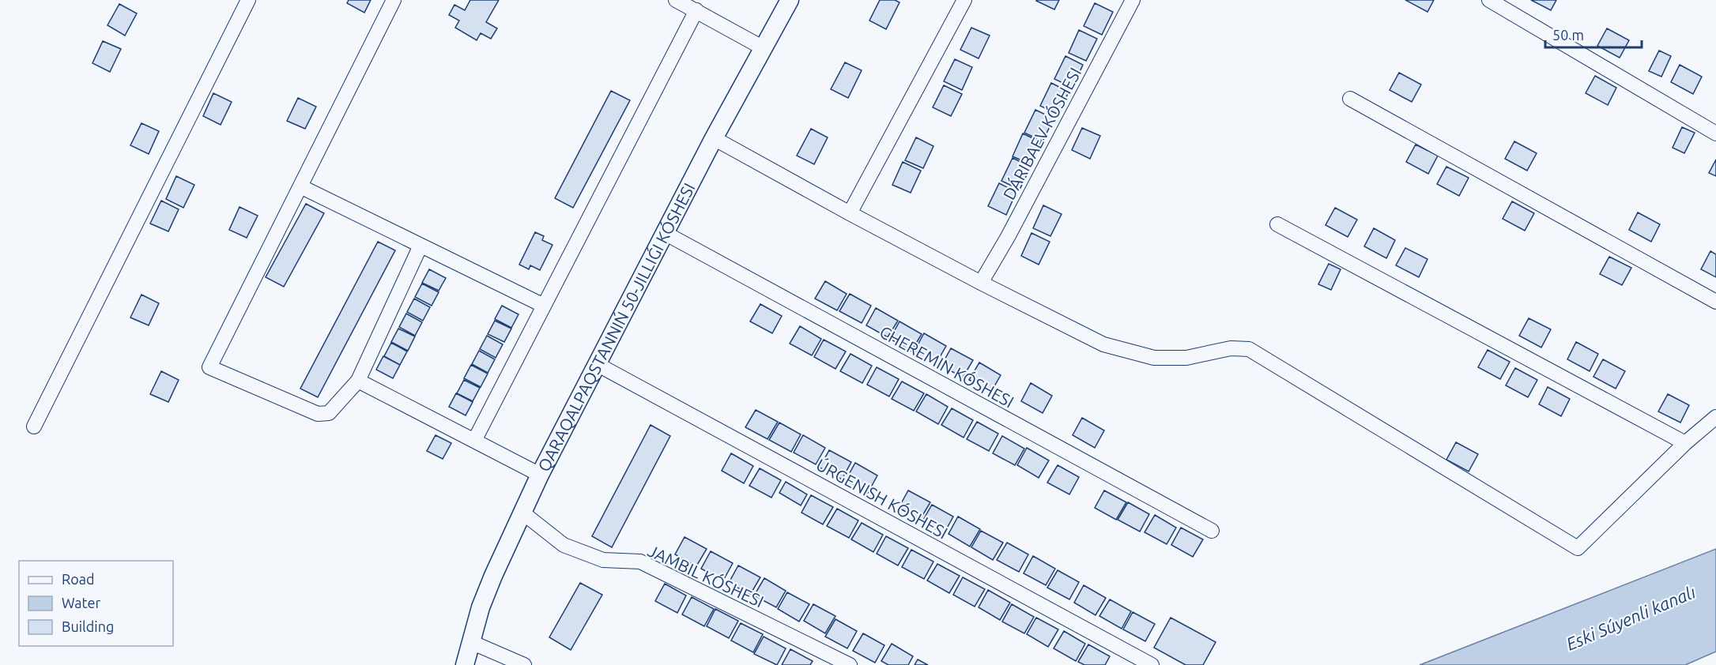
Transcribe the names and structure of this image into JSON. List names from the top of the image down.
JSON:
{
  "streets": {
    "street": ["DÁRIBAEV KÓSHESI", "CHEREMIN KÓSHESI", "ÚRGENISH KÓSHESI"]
  },
  "water": ["Eski Súyenli kanalı"],
  "legend": ["Road", "Water", "Building"],
  "scale_bar": "50 m"
}
